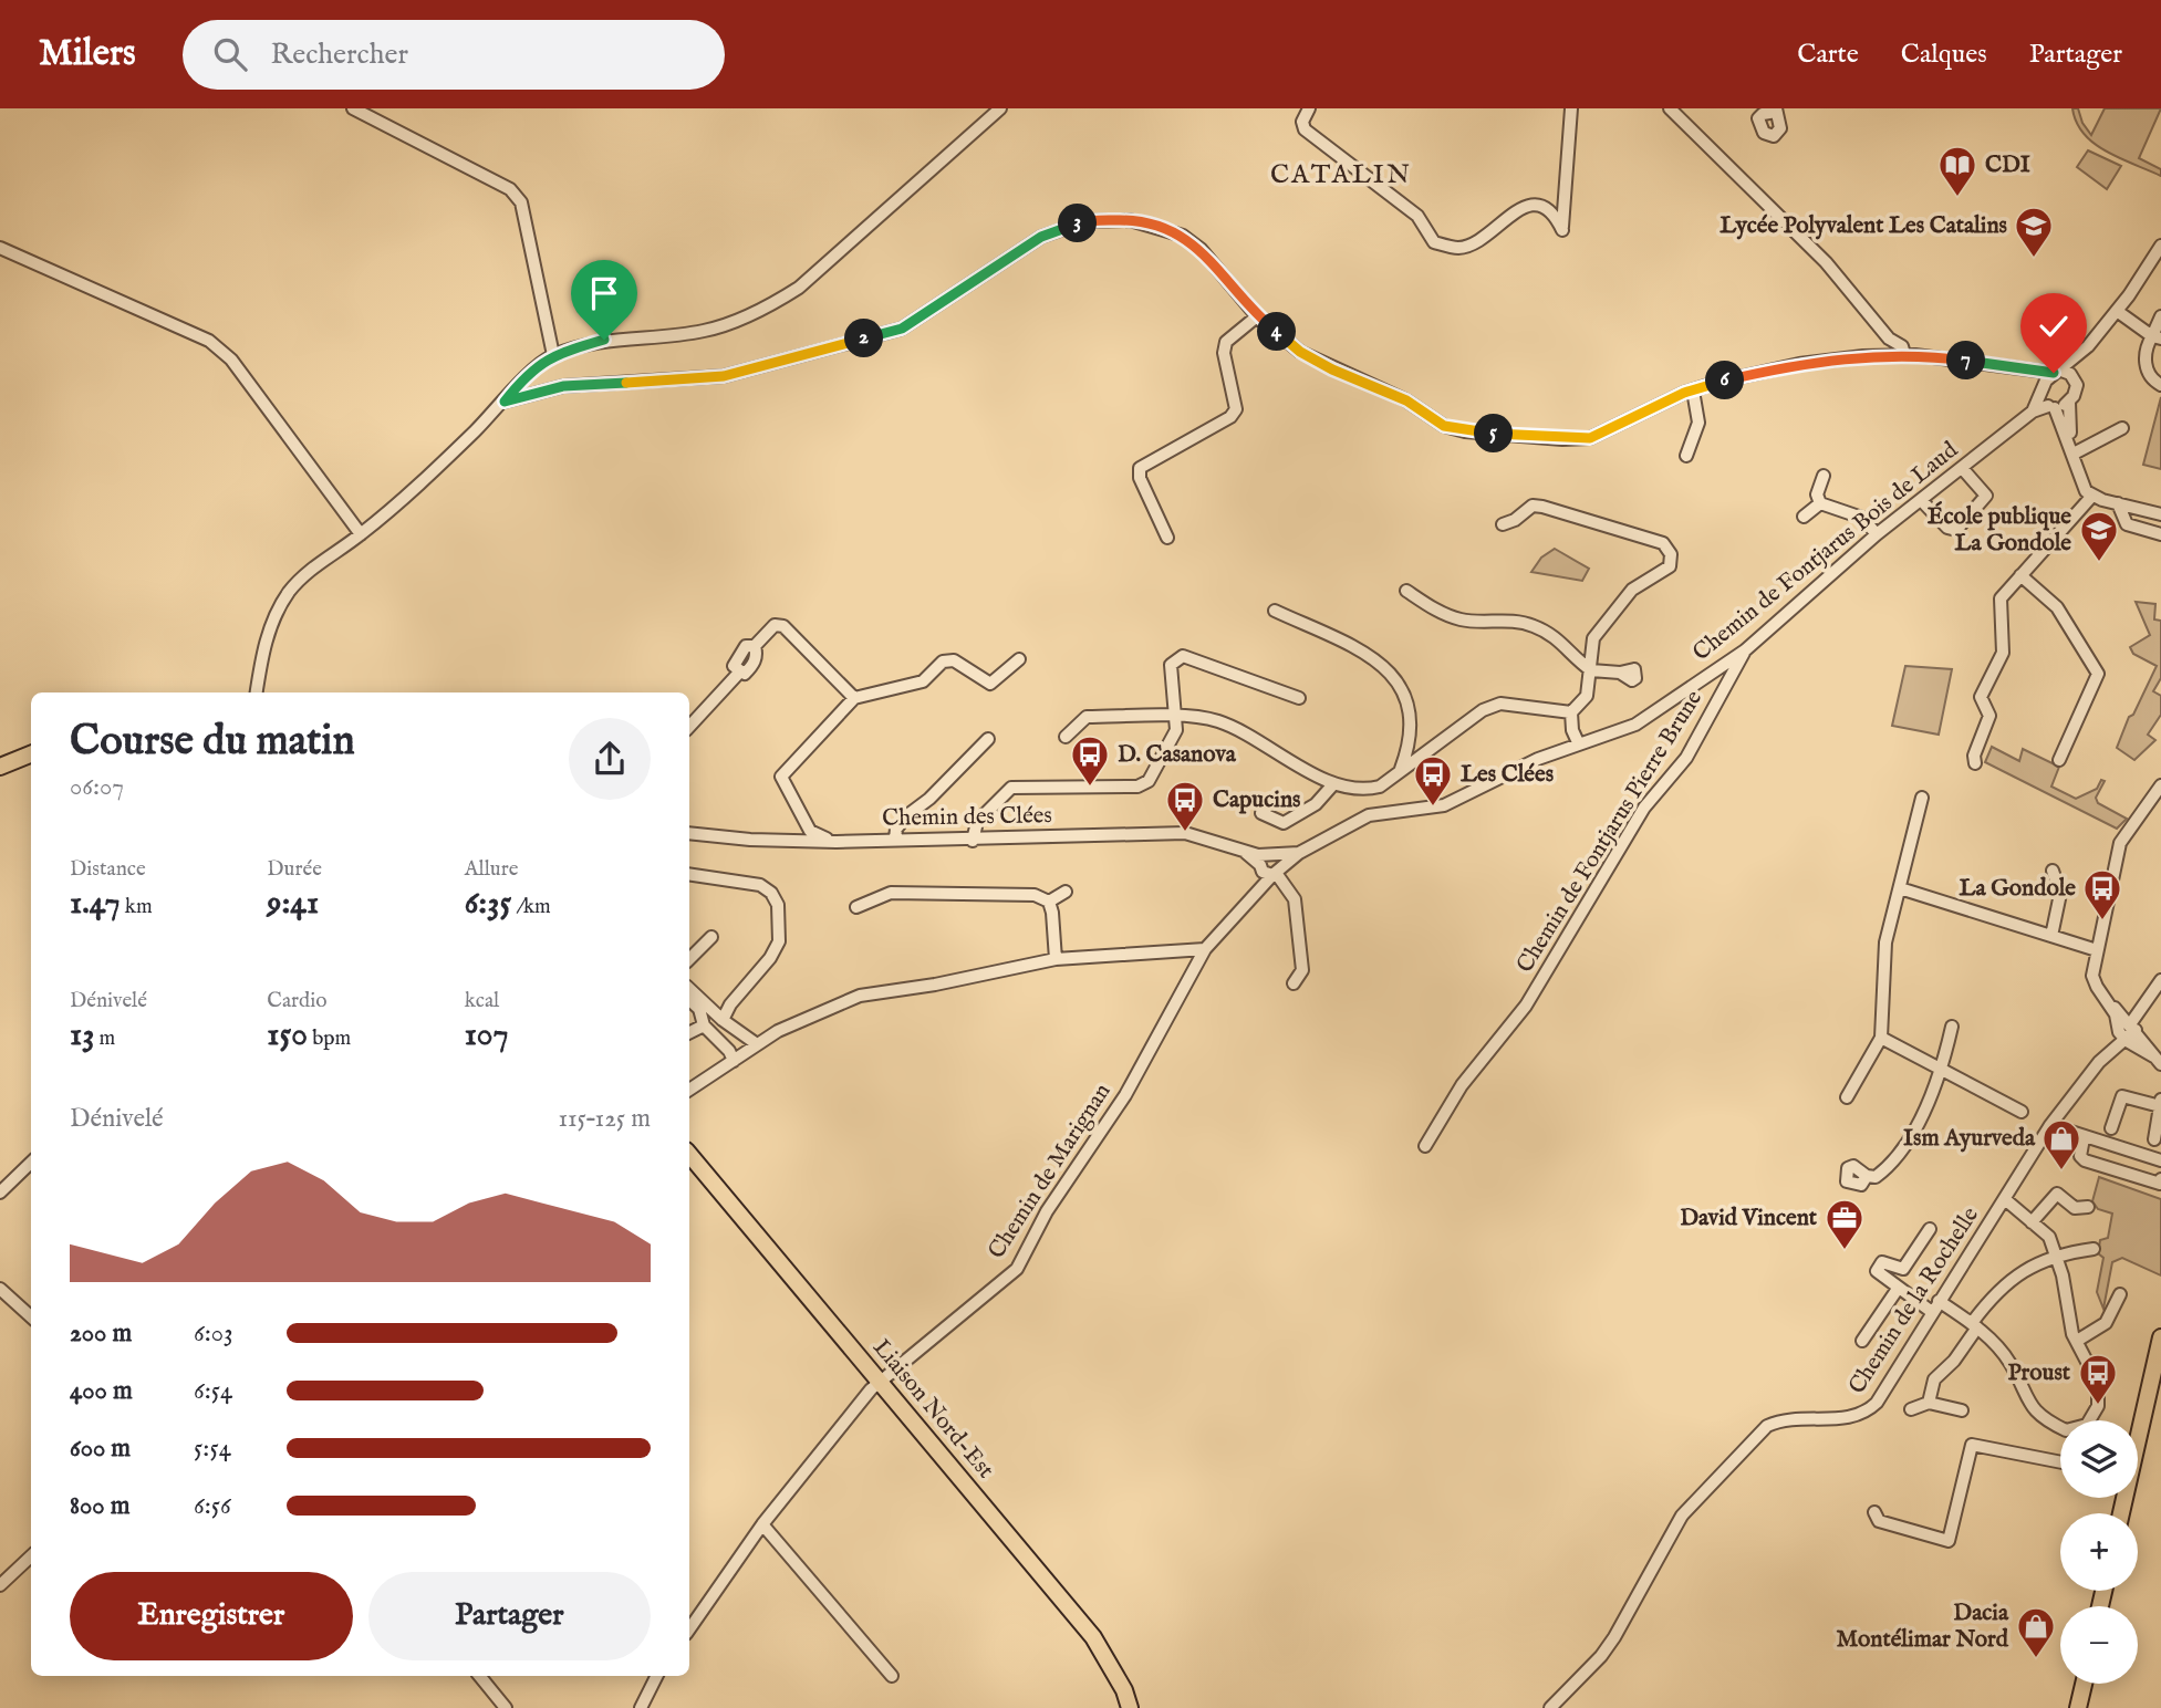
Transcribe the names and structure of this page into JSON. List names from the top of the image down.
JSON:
{
  "streets": {
    "main road": ["Liaison Nord-Est"],
    "street": [
      "Chemin de Fontjarus Bois de Laud",
      "Chemin des Clées",
      "Chemin de Fontjarus Pierre Brune",
      "Chemin de Marignan",
      "Chemin de la Rochelle"
    ]
  },
  "crossings": [
    ["Chemin de Fontjarus Bois de Laud", "Chemin des Clées"],
    ["Chemin de Fontjarus Bois de Laud", "Chemin de Fontjarus Pierre Brune"],
    ["Chemin de Marignan", "Liaison Nord-Est"]
  ],
  "districts": ["CATALIN"],
  "places": {
    "library": ["CDI"],
    "school or university": ["Lycée Polyvalent Les Catalins", "École publique La Gondole"],
    "bus stop": [
      "D. Casanova",
      "Les Clées",
      "Capucins",
      "La Gondole",
      "Proust"
    ],
    "shop": ["Ism Ayurveda", "Dacia Montélimar Nord"],
    "office": ["David Vincent"]
  },
  "page": {
    "header": "Milers",
    "search": "Rechercher",
    "nav": ["Carte", "Calques", "Partager"],
    "pins": [
      "3",
      "4",
      "2",
      "7",
      "6",
      "5"
    ],
    "heading": ["Course du matin", "06:07"],
    "stats": [
      ["Distance", "1.47 km"],
      ["Durée", "9:41"],
      ["Allure", "6:35 /km"],
      ["Dénivelé", "13 m"],
      ["Cardio", "150 bpm"],
      ["kcal", "107"]
    ],
    "chart": ["Dénivelé", "115–125 m"],
    "list": [
      {
        "name": "200 m",
        "note": "6:03"
      },
      {
        "name": "400 m",
        "note": "6:54"
      },
      {
        "name": "600 m",
        "note": "5:54"
      },
      {
        "name": "800 m",
        "note": "6:56"
      }
    ],
    "map_buttons": ["+", "−"],
    "buttons": ["Enregistrer", "Partager"]
  }
}
